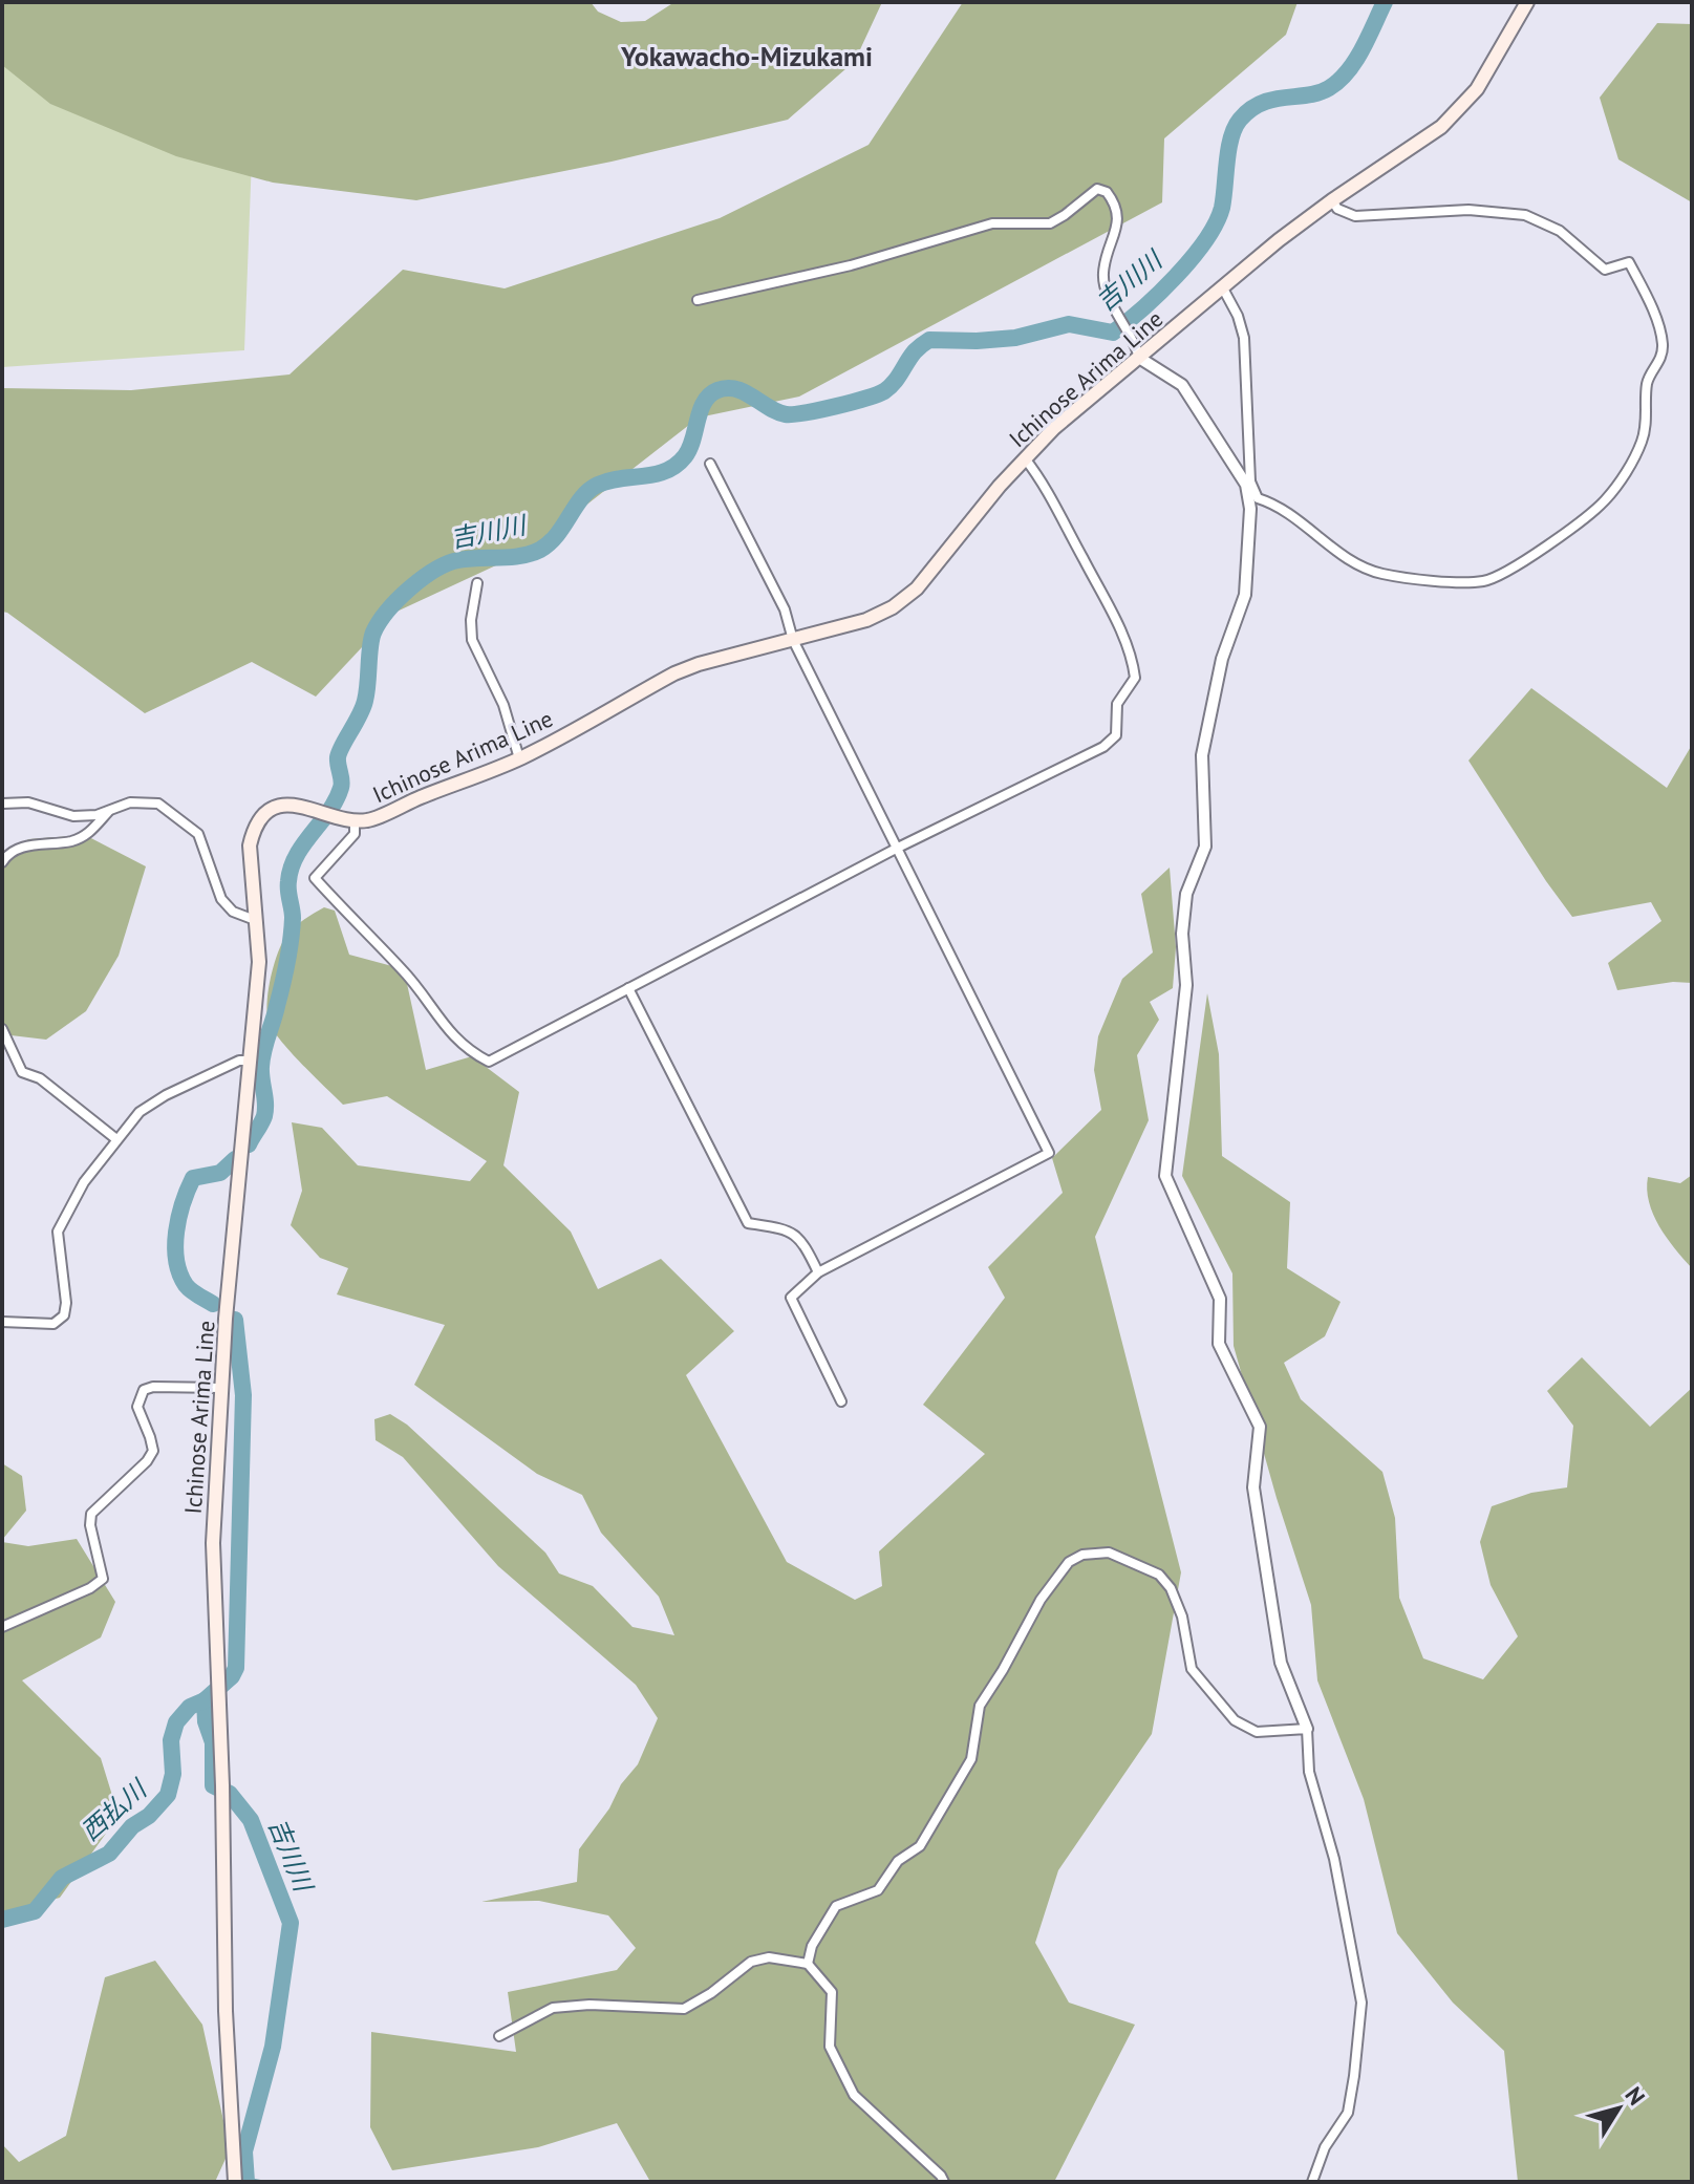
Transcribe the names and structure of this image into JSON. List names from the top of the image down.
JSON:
{
  "streets": {
    "main road": ["Ichinose Arima Line"]
  },
  "districts": ["Yokawacho-Mizukami"],
  "water": ["吉川川", "西払川"],
  "north": "top right"
}
